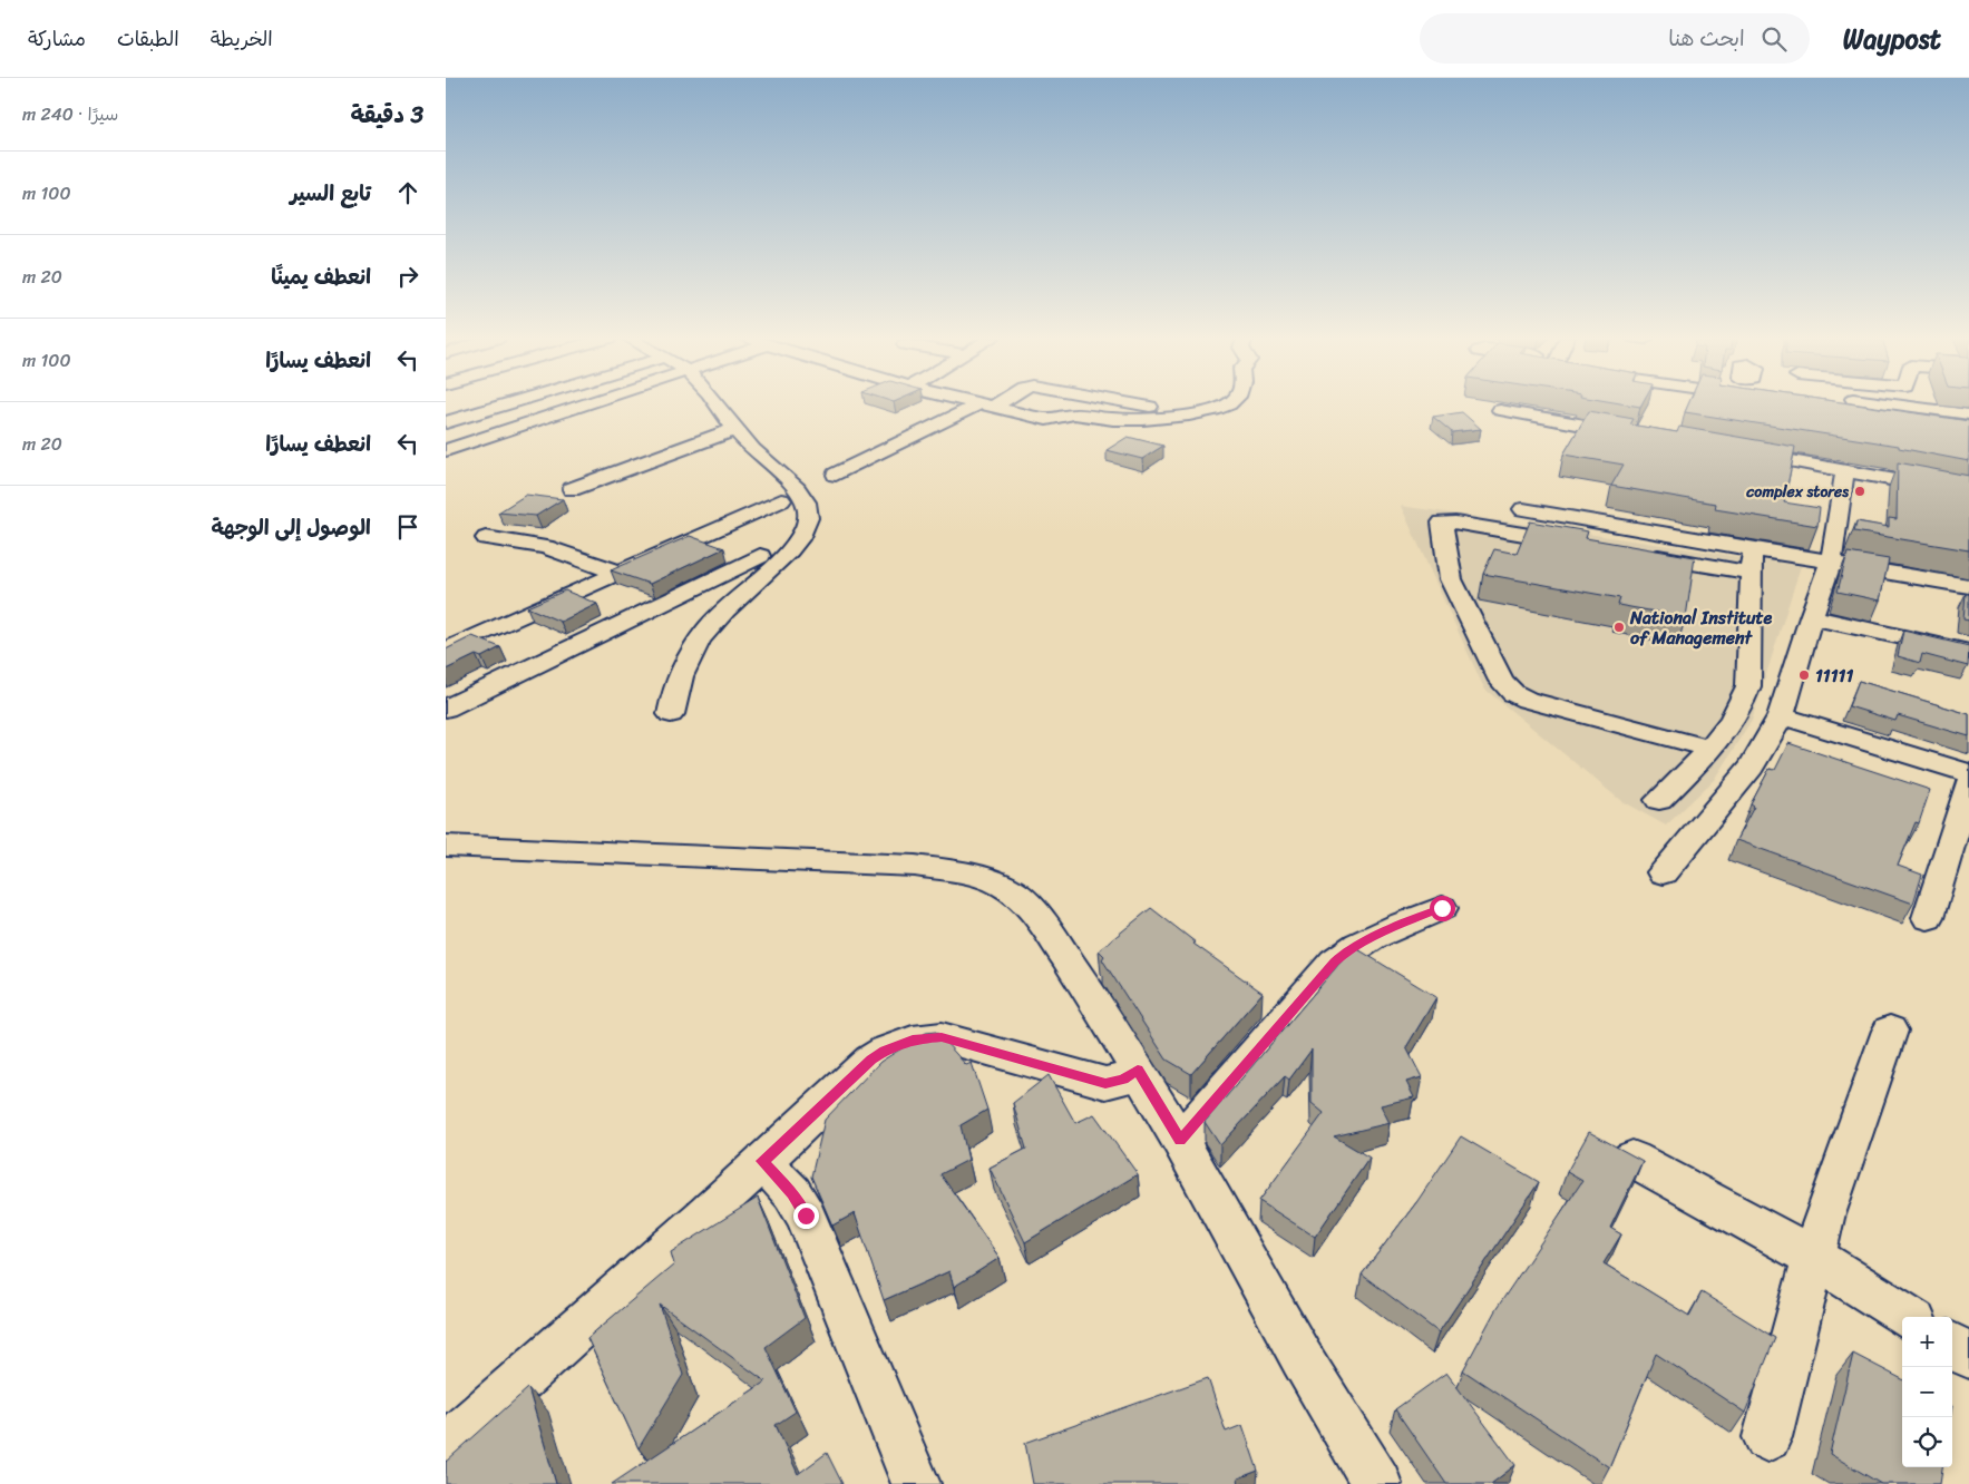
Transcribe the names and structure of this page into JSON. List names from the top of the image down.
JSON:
{
  "places": ["complex stores", "National Institute of Management", "11111"],
  "page": {
    "header": "Waypost",
    "search": "ابحث هنا",
    "nav": ["الخريطة", "الطبقات", "مشاركة"],
    "heading": ["3 دقيقة", "سيرًا · 240 m"],
    "list": [
      ["تابع السير", "100 m"],
      ["انعطف يمينًا", "20 m"],
      ["انعطف يسارًا", "100 m"],
      ["انعطف يسارًا", "20 m"],
      "الوصول إلى الوجهة"
    ],
    "map_buttons": ["+", "−"]
  }
}
